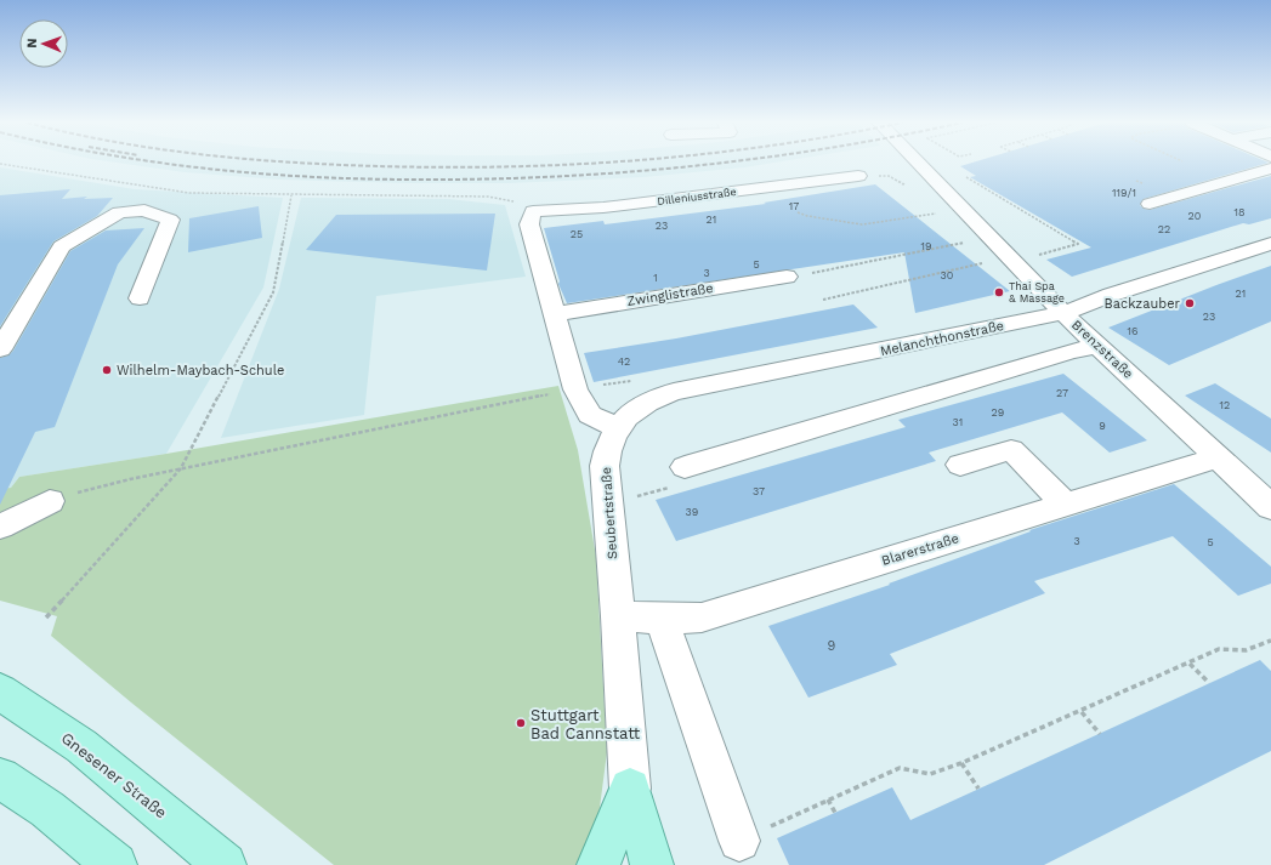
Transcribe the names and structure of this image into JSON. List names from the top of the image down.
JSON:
{
  "streets": {
    "main road": ["Gnesener Straße"],
    "street": [
      "Dilleniusstraße",
      "Zwinglistraße",
      "Melanchthonstraße",
      "Brenzstraße",
      "Seubertstraße",
      "Blarerstraße"
    ]
  },
  "crossings": [
    ["Melanchthonstraße", "Brenzstraße"],
    ["Melanchthonstraße", "Seubertstraße"],
    ["Brenzstraße", "Blarerstraße"],
    ["Seubertstraße", "Blarerstraße"]
  ],
  "places": [
    "Thai Spa & Massage",
    "Backzauber",
    "Wilhelm-Maybach-Schule",
    "Stuttgart Bad Cannstatt"
  ],
  "house_numbers": [
    "119/1",
    "17",
    "18",
    "20",
    "21",
    "23",
    "22",
    "25",
    "19",
    "5",
    "3",
    "30",
    "1",
    "21",
    "23",
    "16",
    "42",
    "27",
    "12",
    "29",
    "31",
    "9",
    "37",
    "39",
    "3",
    "5",
    "9"
  ],
  "north": "left"
}
